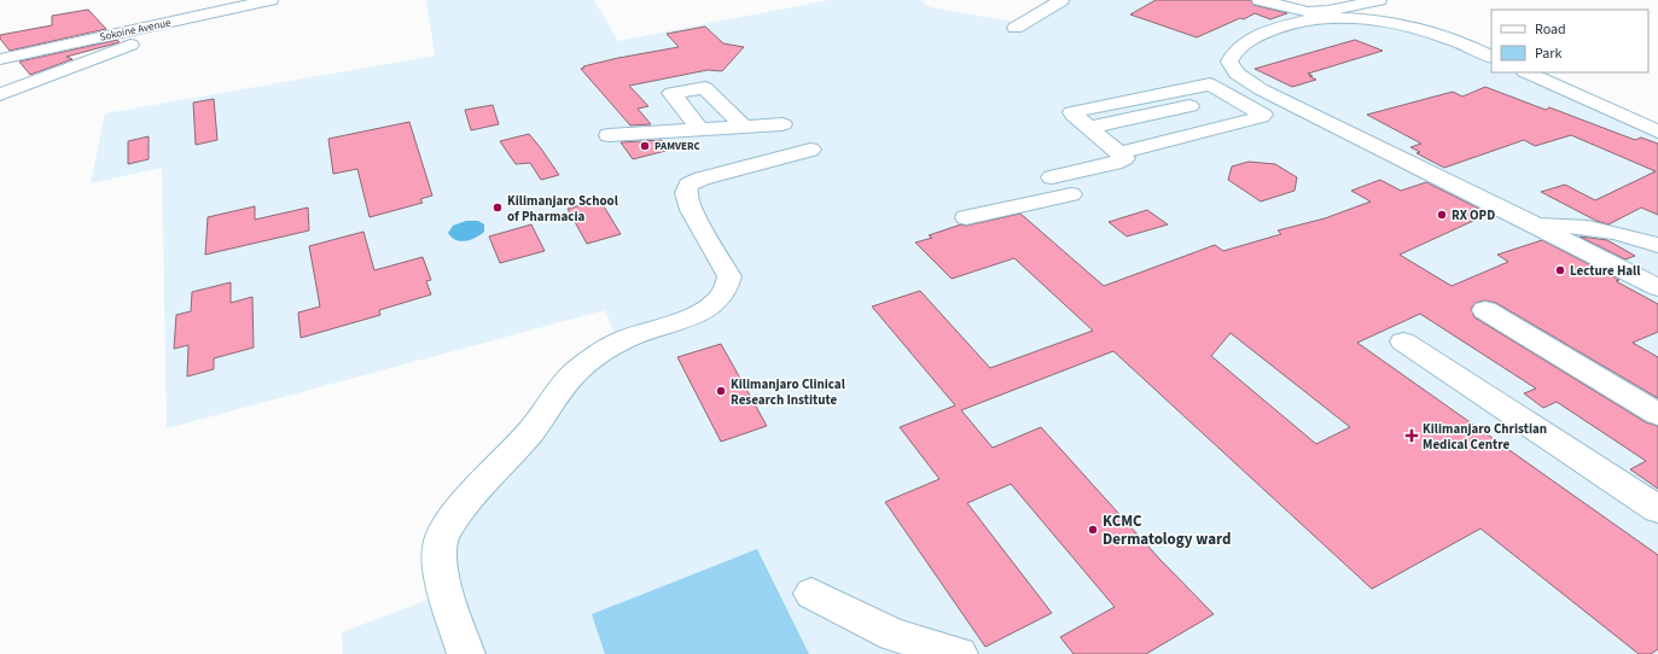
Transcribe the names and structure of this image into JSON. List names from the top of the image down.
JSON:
{
  "streets": {
    "street": ["Sokoine Avenue"]
  },
  "places": {
    "other": [
      "PAMVERC",
      "Kilimanjaro School of Pharmacia",
      "RX OPD",
      "Lecture Hall",
      "Kilimanjaro Clinical Research Institute",
      "KCMC Dermatology ward"
    ],
    "health": ["Kilimanjaro Christian Medical Centre"]
  },
  "legend": ["Road", "Park"]
}
